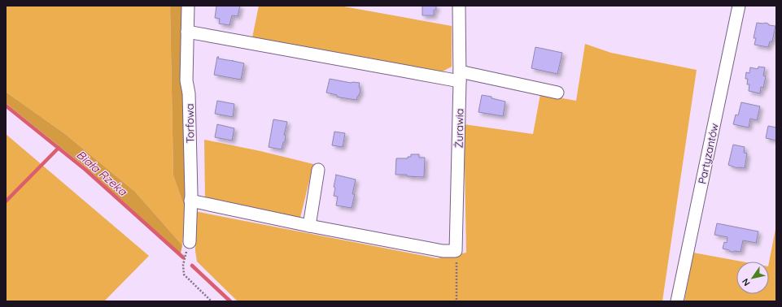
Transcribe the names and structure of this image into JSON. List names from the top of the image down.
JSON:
{
  "streets": {
    "street": ["Torfowa", "Żurawia", "Partyzantów"]
  },
  "water": ["Biała Rzeka"],
  "north": "bottom left"
}
